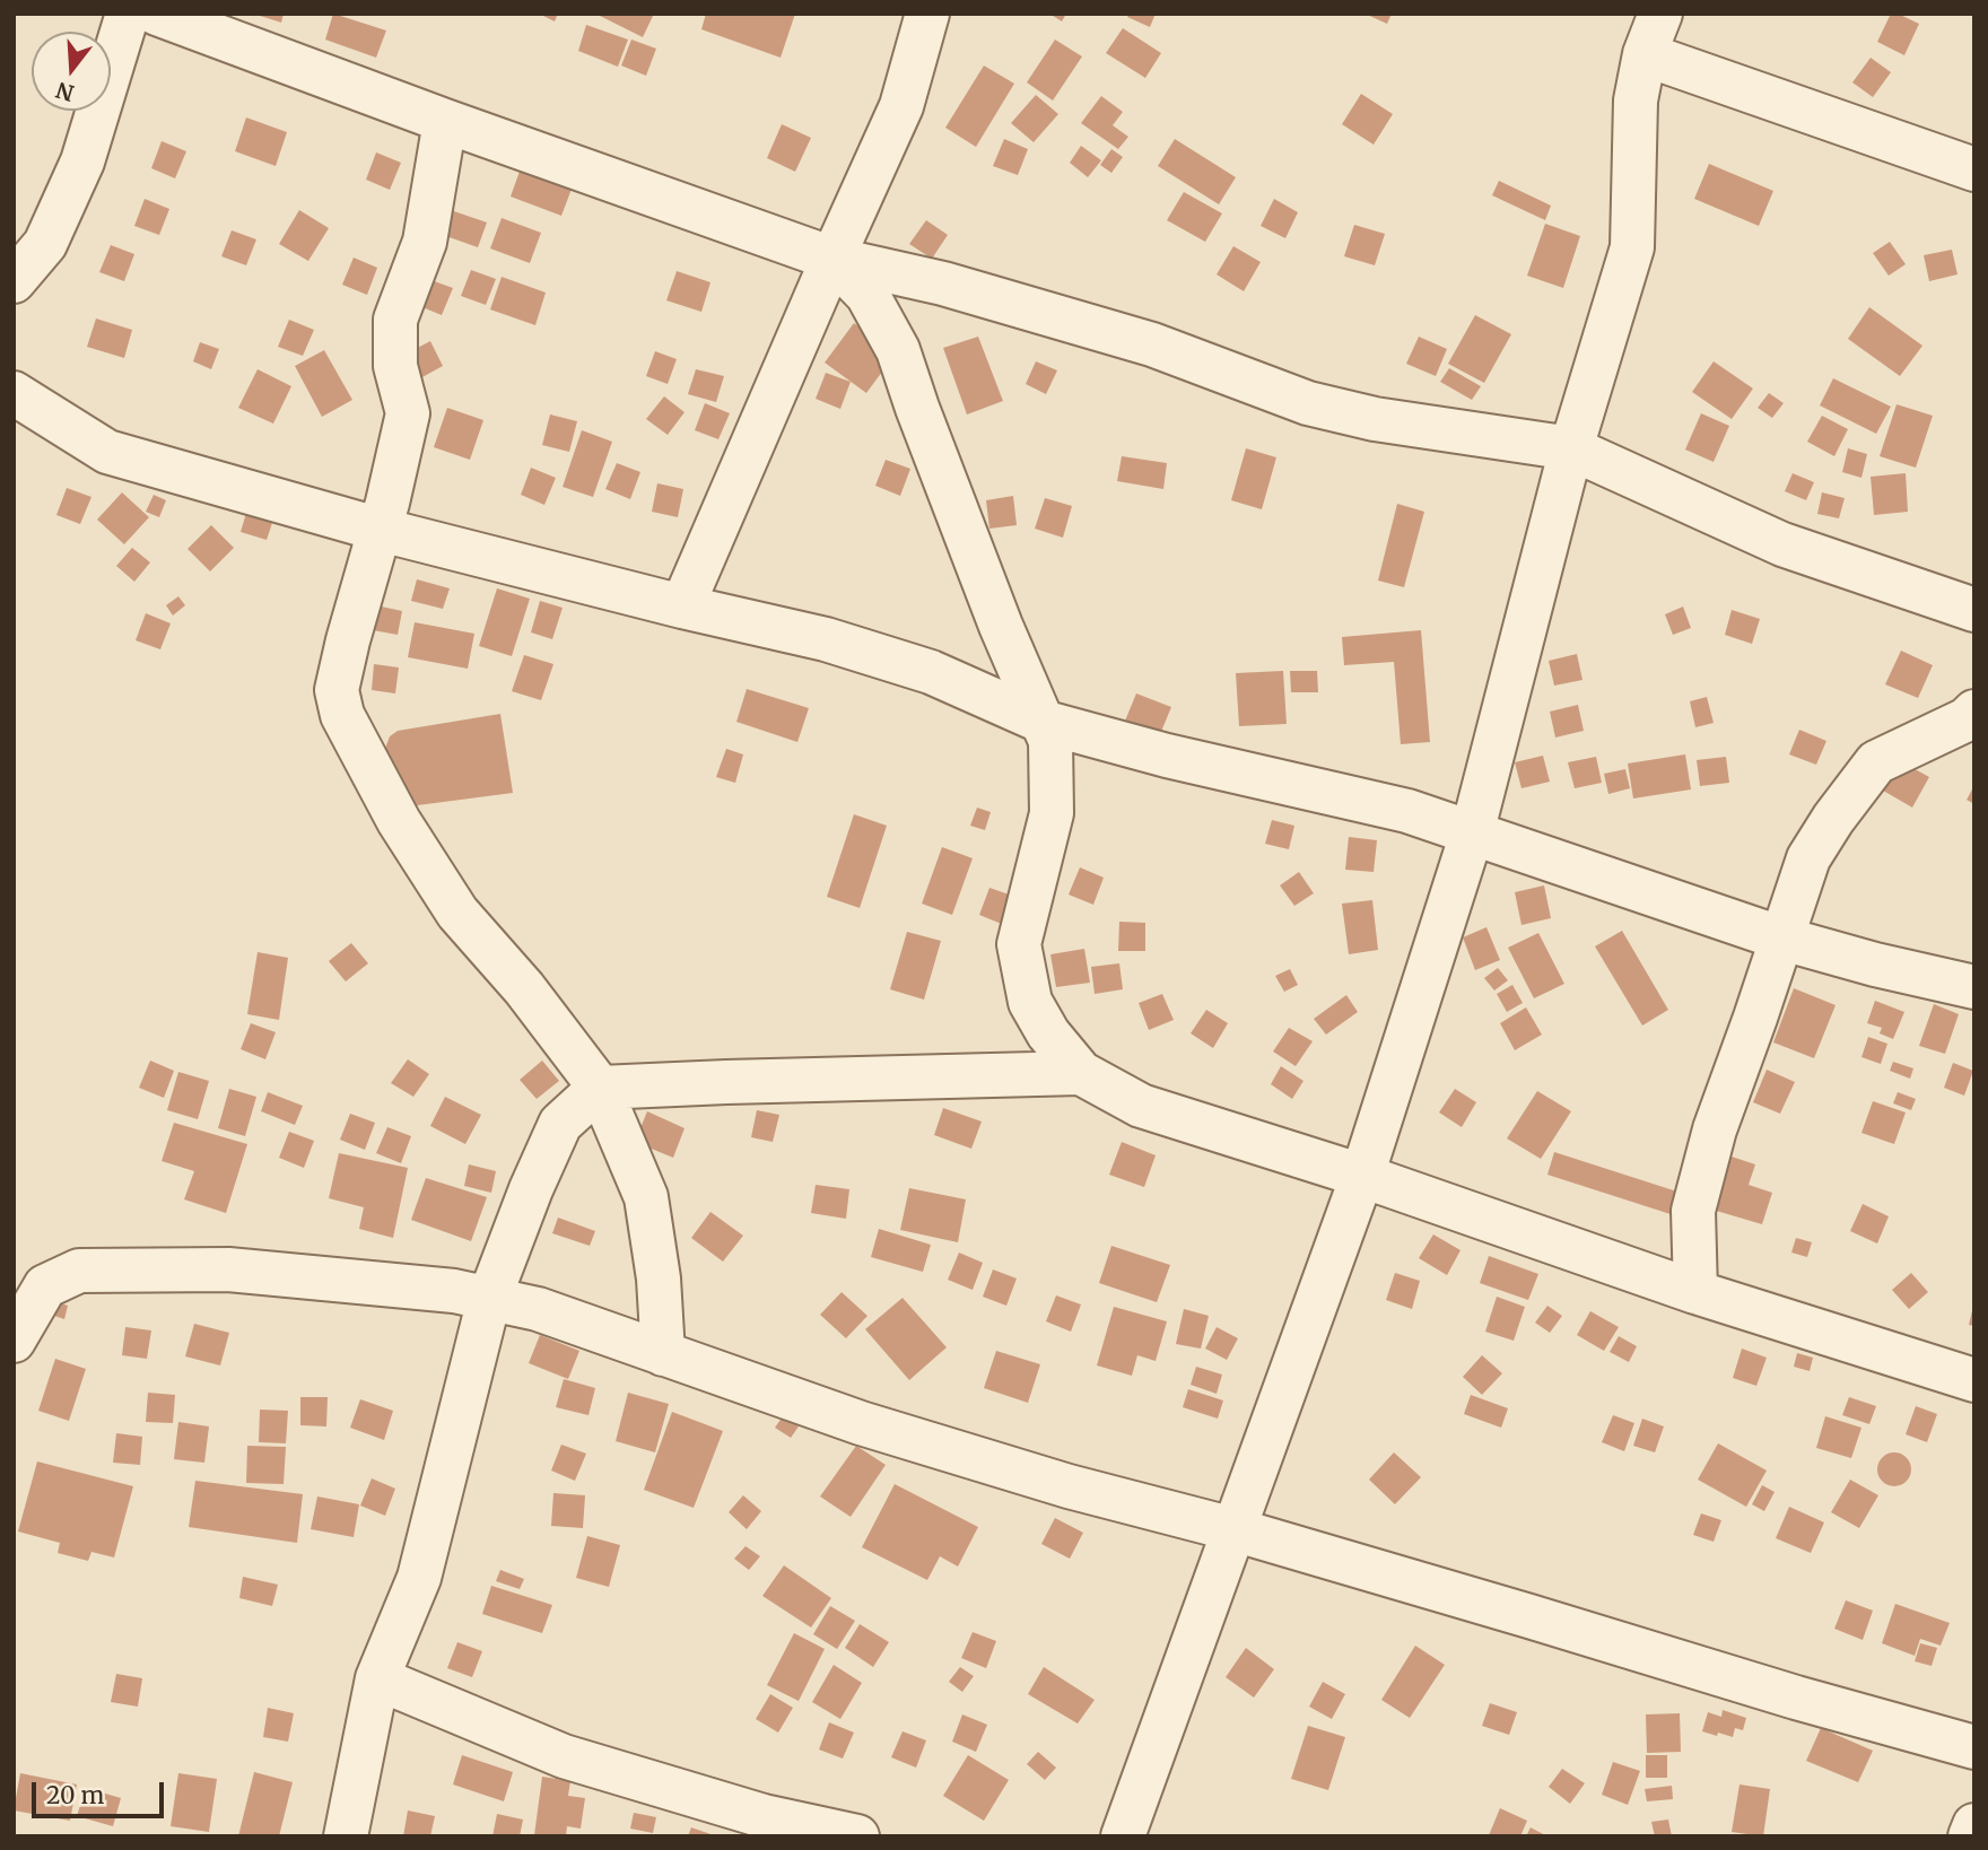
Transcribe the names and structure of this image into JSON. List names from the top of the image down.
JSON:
{
  "scale_bar": "20 m",
  "north": "bottom"
}
